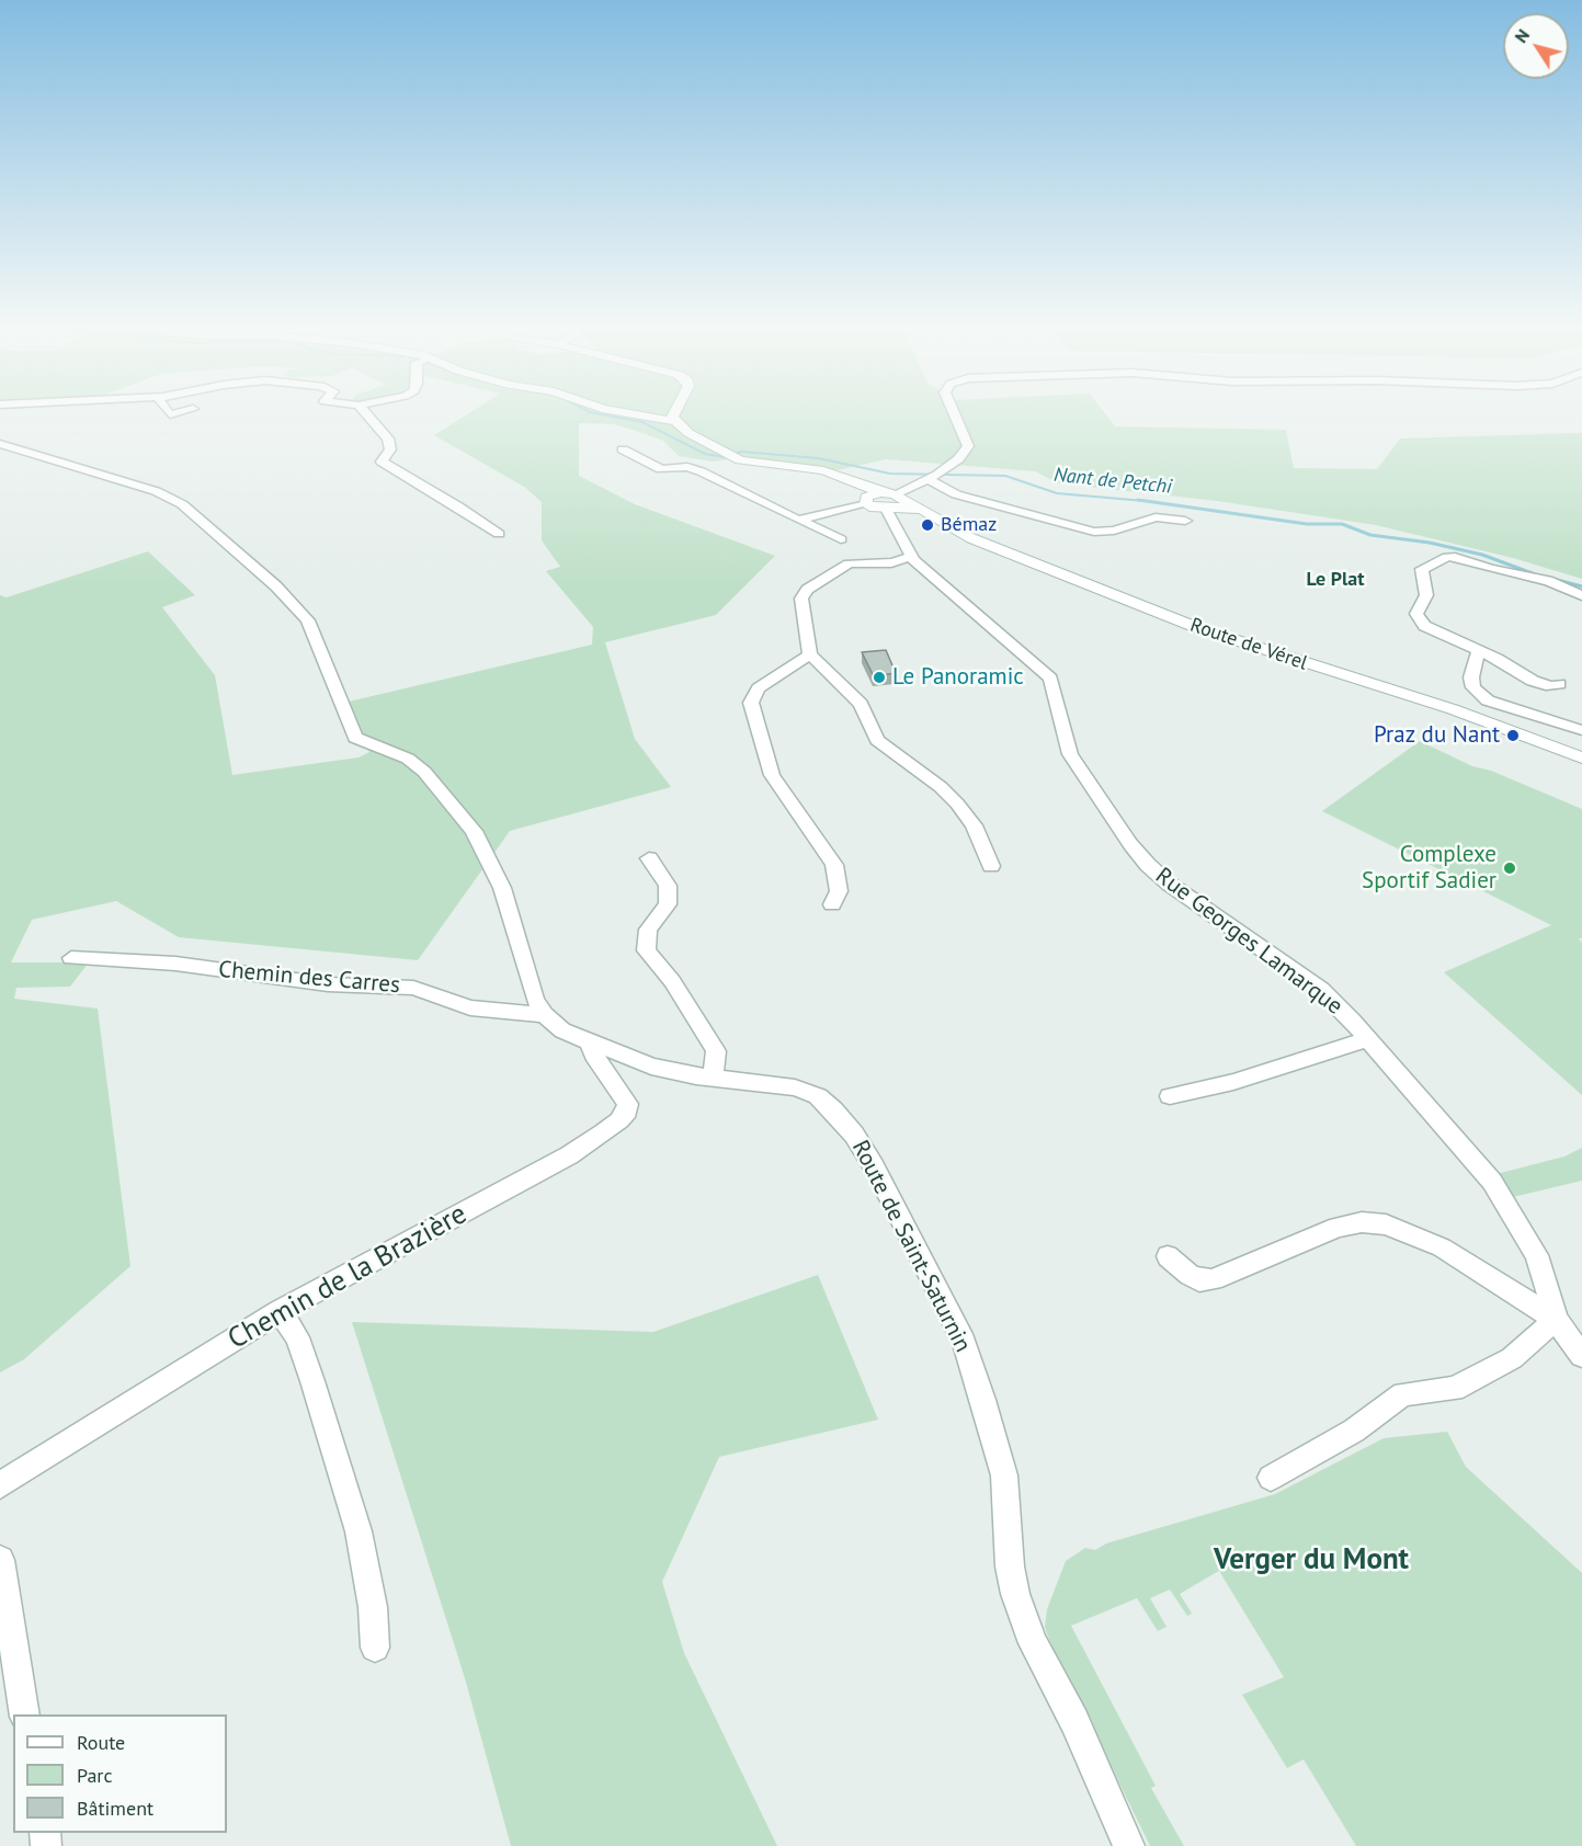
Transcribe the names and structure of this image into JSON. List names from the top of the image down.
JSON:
{
  "streets": {
    "street": [
      "Route de Vérel",
      "Rue Georges Lamarque",
      "Chemin des Carres",
      "Route de Saint-Saturnin",
      "Chemin de la Brazière"
    ]
  },
  "crossings": [
    ["Route de Vérel", "Rue Georges Lamarque"],
    ["Chemin des Carres", "Route de Saint-Saturnin"],
    ["Route de Saint-Saturnin", "Chemin de la Brazière"]
  ],
  "districts": ["Le Plat", "Verger du Mont"],
  "water": ["Nant de Petchi"],
  "places": [
    "Bémaz",
    "Le Panoramic",
    "Praz du Nant",
    "Complexe Sportif Sadier"
  ],
  "legend": ["Route", "Parc", "Bâtiment"],
  "north": "top left"
}
